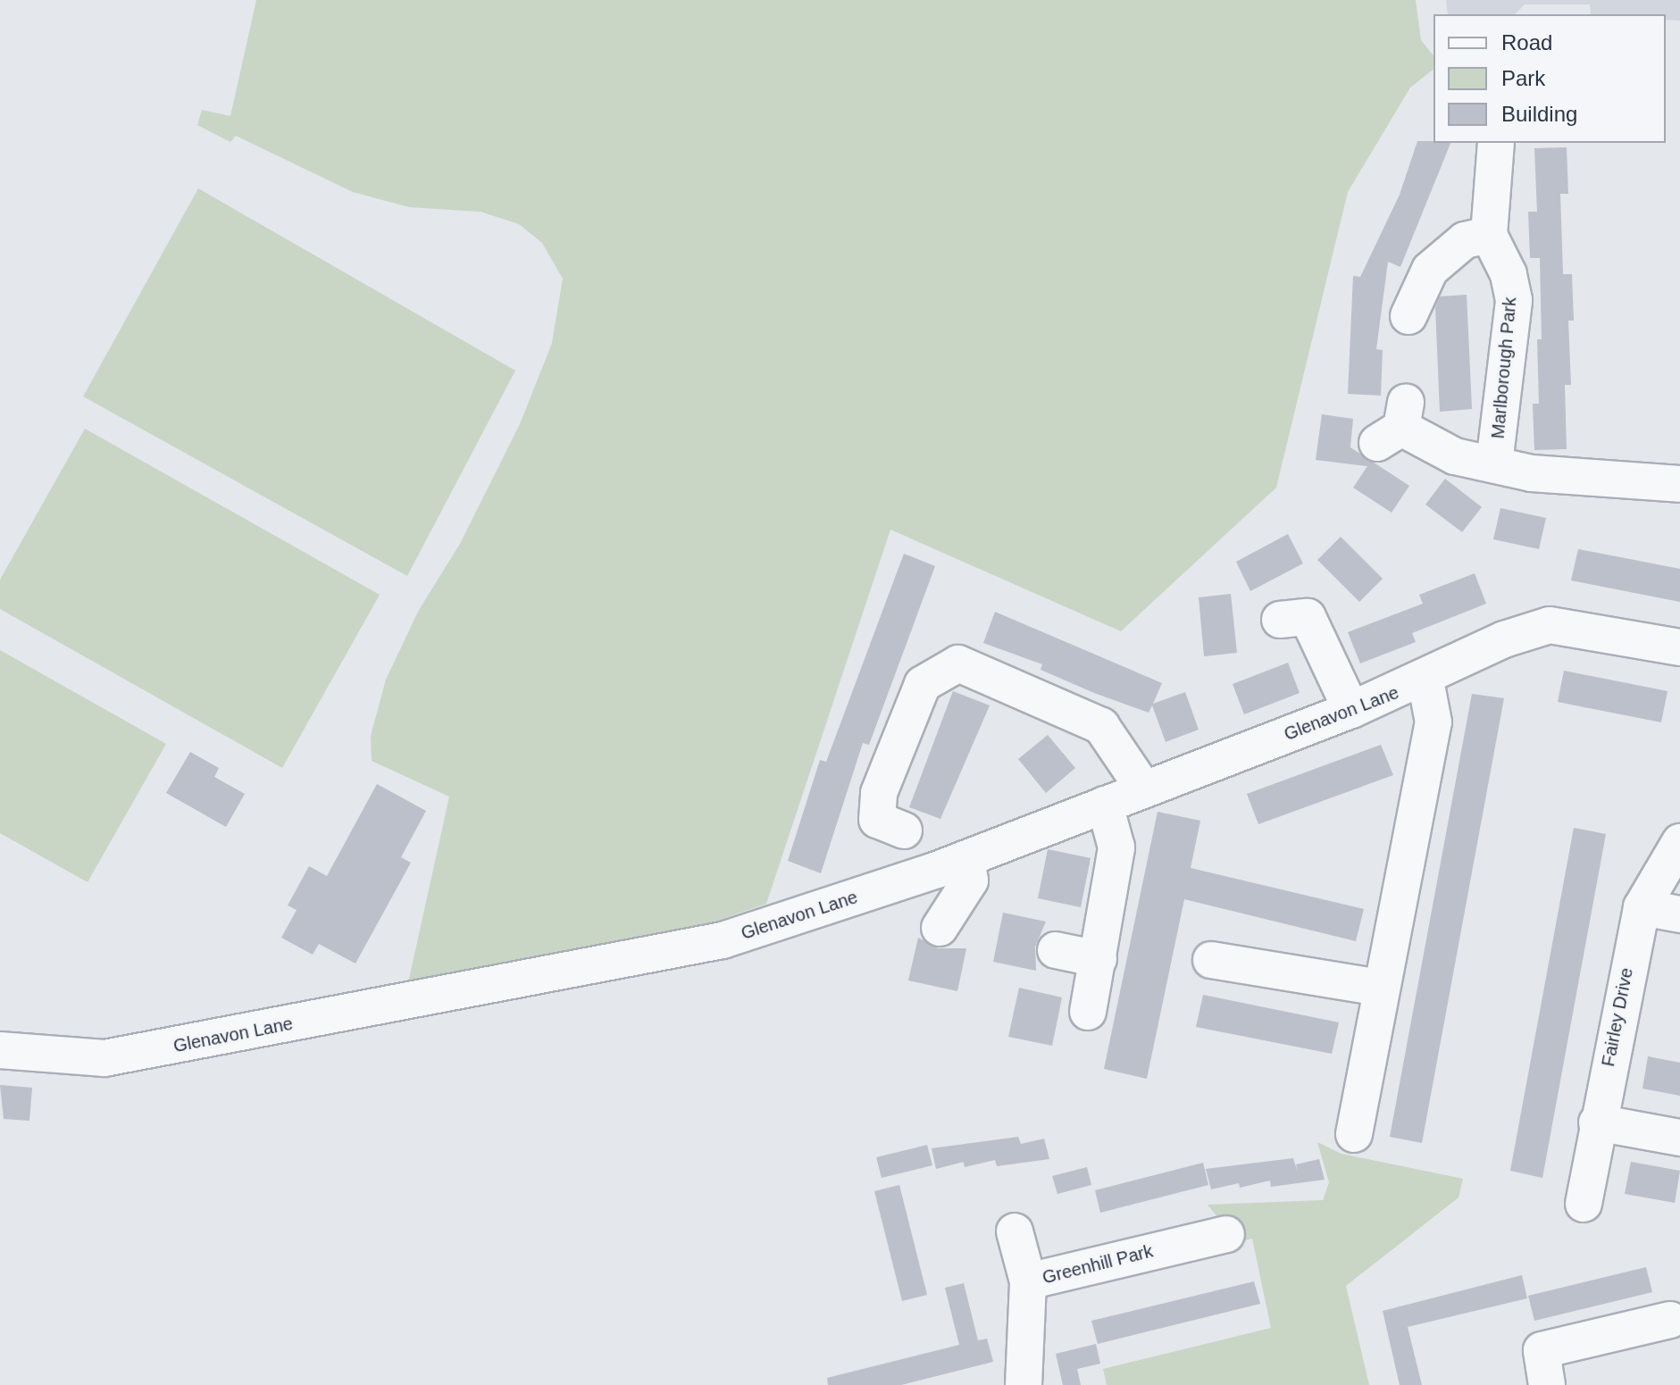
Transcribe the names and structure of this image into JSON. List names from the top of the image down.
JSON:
{
  "streets": {
    "street": [
      "Marlborough Park",
      "Glenavon Lane",
      "Fairley Drive",
      "Greenhill Park"
    ]
  },
  "legend": ["Road", "Park", "Building"]
}
